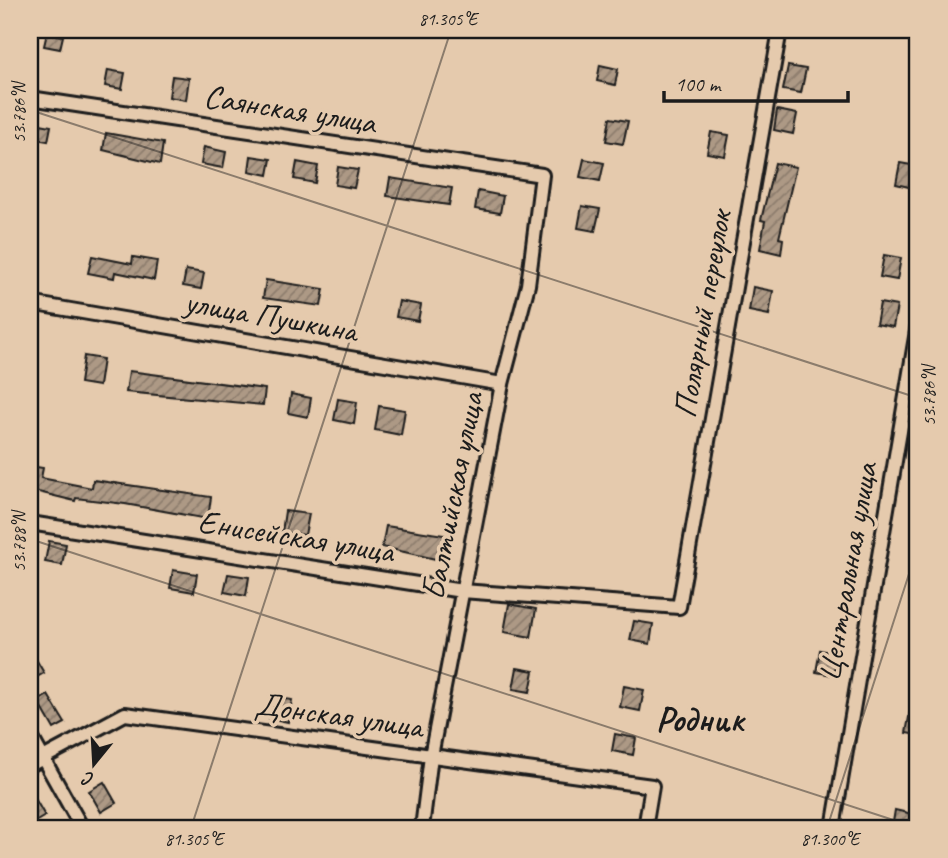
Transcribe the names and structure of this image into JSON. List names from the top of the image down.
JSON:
{
  "streets": {
    "street": [
      "Саянская улица",
      "Полярный переулок",
      "улица Пушкина",
      "Балтийская улица",
      "Енисейская улица",
      "Центральная улица",
      "Донская улица"
    ]
  },
  "crossings": [
    ["Саянская улица", "Балтийская улица"],
    ["Полярный переулок", "Енисейская улица"],
    ["улица Пушкина", "Балтийская улица"],
    ["Балтийская улица", "Енисейская улица"],
    ["Балтийская улица", "Донская улица"]
  ],
  "districts": ["Родник"],
  "scale_bar": "100 m",
  "north": "bottom",
  "coordinates": [
    "81.305°E",
    "53.786°N",
    "53.788°N",
    "81.300°E"
  ]
}
